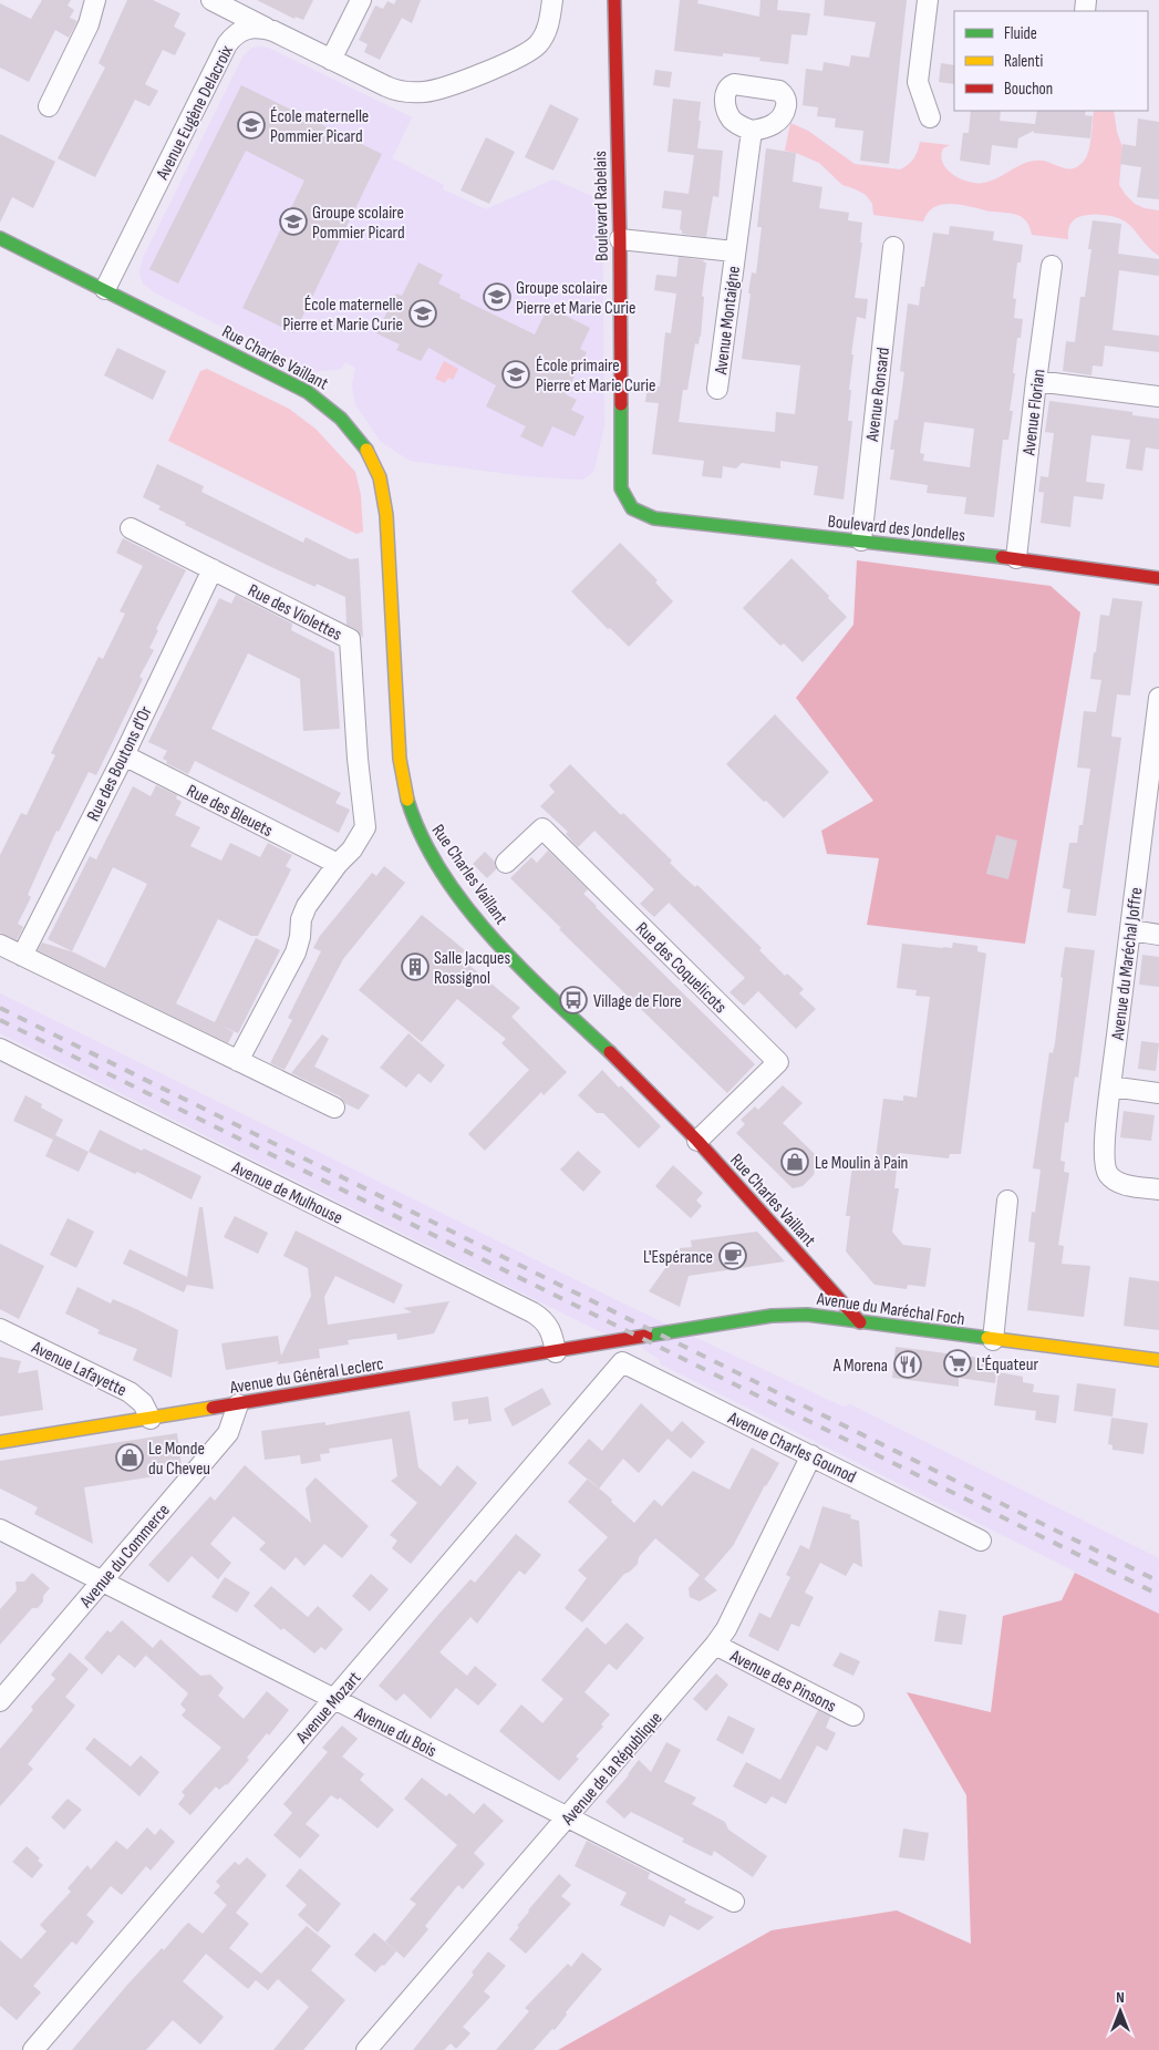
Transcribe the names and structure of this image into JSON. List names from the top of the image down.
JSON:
{
  "streets": {
    "main road": [
      "Boulevard Rabelais",
      "Rue Charles Vaillant",
      "Boulevard des Jondelles",
      "Avenue du Maréchal Foch",
      "Avenue du Général Leclerc"
    ],
    "street": [
      "Avenue Eugène Delacroix",
      "Avenue Montaigne",
      "Avenue Ronsard",
      "Avenue Florian",
      "Rue des Violettes",
      "Rue des Boutons d'Or",
      "Rue des Bleuets",
      "Avenue du Maréchal Joffre",
      "Rue des Coquelicots",
      "Avenue de Mulhouse",
      "Avenue Lafayette",
      "Avenue Charles Gounod",
      "Avenue du Commerce",
      "Avenue des Pinsons",
      "Avenue Mozart",
      "Avenue du Bois",
      "Avenue de la République"
    ]
  },
  "crossings": [
    ["Avenue Eugène Delacroix", "Rue Charles Vaillant"],
    ["Boulevard Rabelais", "Avenue Montaigne"],
    ["Boulevard Rabelais", "Boulevard des Jondelles"],
    ["Rue Charles Vaillant", "Rue des Coquelicots"],
    ["Rue Charles Vaillant", "Avenue du Maréchal Foch"],
    ["Avenue Ronsard", "Boulevard des Jondelles"],
    ["Avenue Florian", "Boulevard des Jondelles"],
    ["Rue des Violettes", "Rue des Boutons d'Or"],
    ["Rue des Violettes", "Rue des Bleuets"],
    ["Rue des Boutons d'Or", "Rue des Bleuets"],
    ["Avenue de Mulhouse", "Avenue du Général Leclerc"],
    ["Avenue du Maréchal Foch", "Avenue du Général Leclerc"],
    ["Avenue Lafayette", "Avenue du Général Leclerc"],
    ["Avenue du Général Leclerc", "Avenue du Commerce"],
    ["Avenue Charles Gounod", "Avenue Mozart"],
    ["Avenue Charles Gounod", "Avenue de la République"],
    ["Avenue du Commerce", "Avenue du Bois"],
    ["Avenue des Pinsons", "Avenue de la République"],
    ["Avenue Mozart", "Avenue du Bois"],
    ["Avenue du Bois", "Avenue de la République"]
  ],
  "places": {
    "school or university": [
      "École maternelle Pommier Picard",
      "Groupe scolaire Pommier Picard",
      "Groupe scolaire Pierre et Marie Curie",
      "École maternelle Pierre et Marie Curie",
      "École primaire Pierre et Marie Curie"
    ],
    "building": ["Salle Jacques Rossignol"],
    "bus stop": ["Village de Flore"],
    "shop": ["Le Moulin à Pain", "Le Monde du Cheveu"],
    "cafe": ["L'Espérance"],
    "supermarket": ["L'Équateur"],
    "restaurant": ["A Morena"]
  },
  "legend": ["Fluide", "Ralenti", "Bouchon"],
  "north": "top"
}
